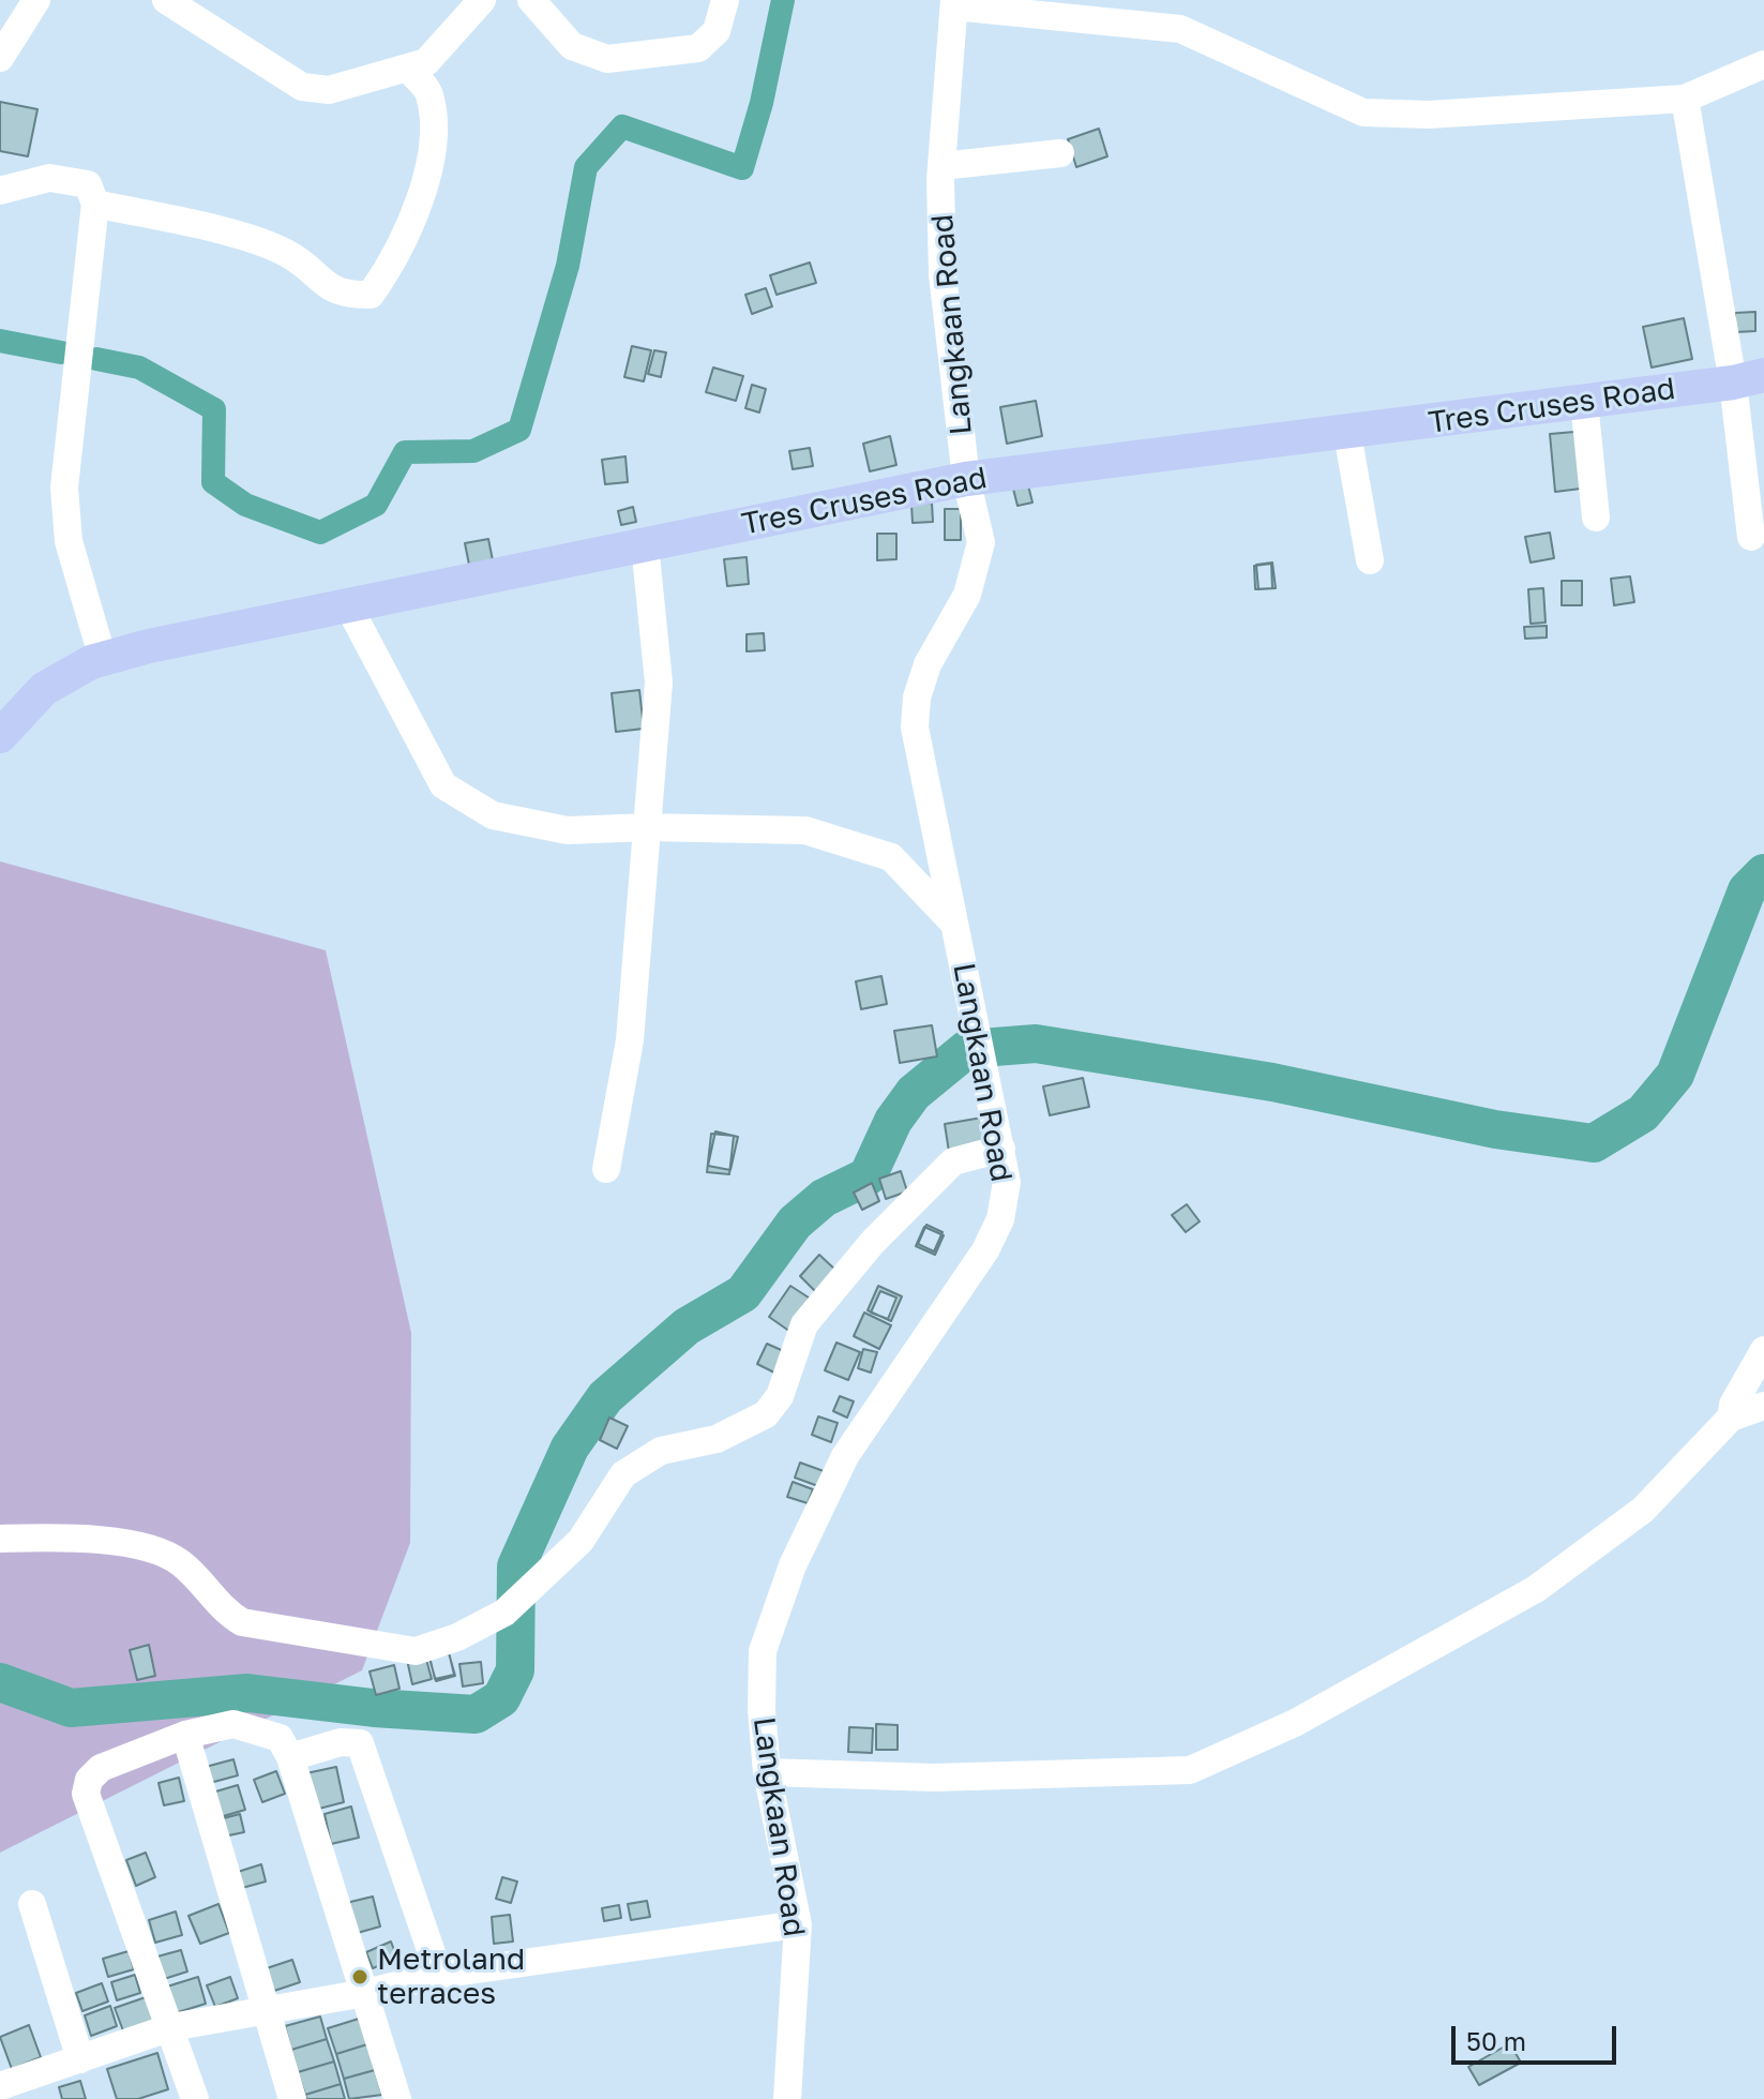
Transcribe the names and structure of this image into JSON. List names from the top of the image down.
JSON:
{
  "streets": {
    "main road": ["Tres Cruses Road"],
    "street": ["Langkaan Road"]
  },
  "crossings": [
    ["Langkaan Road", "Tres Cruses Road"]
  ],
  "places": ["Metroland terraces"],
  "scale_bar": "50 m"
}
